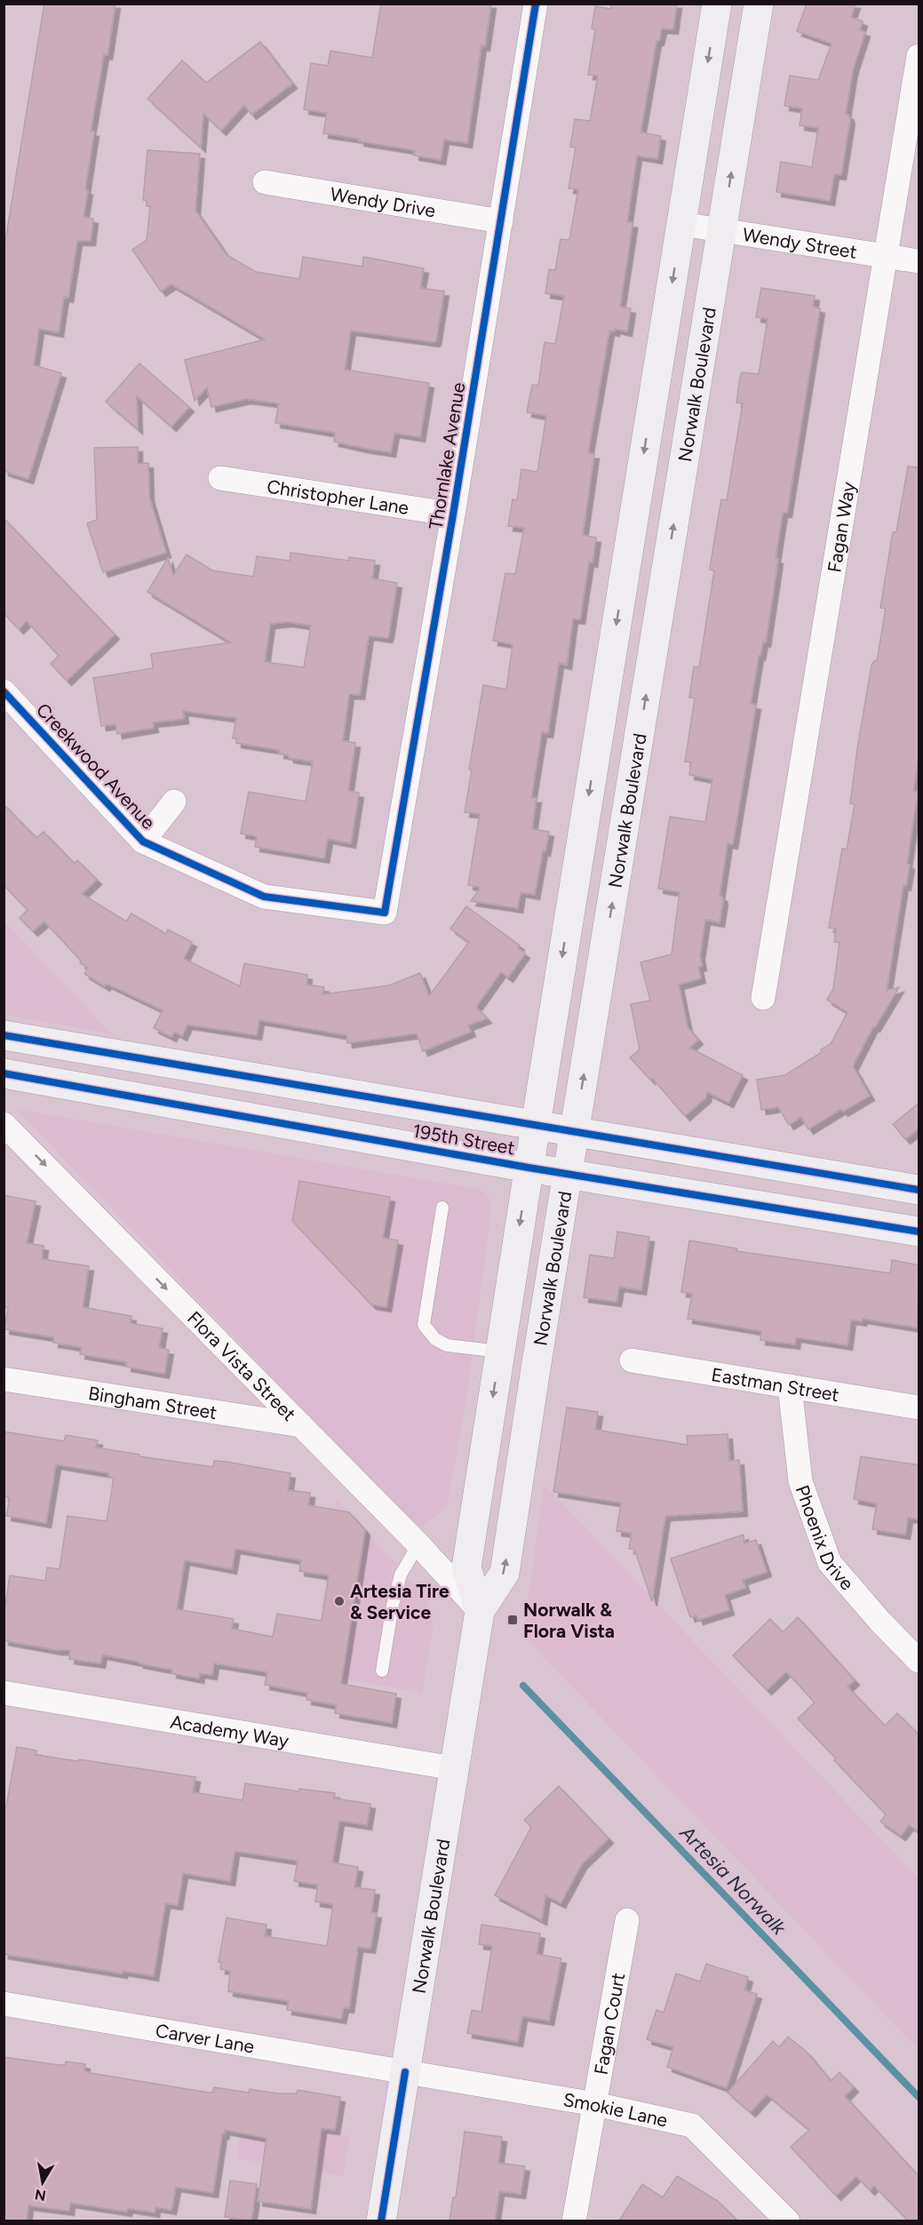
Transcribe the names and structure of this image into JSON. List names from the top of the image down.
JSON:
{
  "streets": {
    "main road": ["Norwalk Boulevard", "195th Street"],
    "street": [
      "Wendy Drive",
      "Wendy Street",
      "Thornlake Avenue",
      "Christopher Lane",
      "Fagan Way",
      "Creekwood Avenue",
      "Flora Vista Street",
      "Eastman Street",
      "Bingham Street",
      "Phoenix Drive",
      "Academy Way",
      "Fagan Court",
      "Carver Lane",
      "Smokie Lane"
    ]
  },
  "crossings": [
    ["Wendy Drive", "Thornlake Avenue"],
    ["Wendy Street", "Norwalk Boulevard"],
    ["Wendy Street", "Fagan Way"],
    ["Norwalk Boulevard", "195th Street"],
    ["Norwalk Boulevard", "Flora Vista Street"],
    ["Norwalk Boulevard", "Academy Way"],
    ["Norwalk Boulevard", "Carver Lane"],
    ["Norwalk Boulevard", "Smokie Lane"],
    ["Thornlake Avenue", "Christopher Lane"],
    ["Thornlake Avenue", "Creekwood Avenue"],
    ["Flora Vista Street", "Bingham Street"],
    ["Eastman Street", "Phoenix Drive"],
    ["Fagan Court", "Smokie Lane"],
    ["Carver Lane", "Smokie Lane"]
  ],
  "one_way": ["Flora Vista Street"],
  "water": ["Artesia Norwalk"],
  "places": {
    "other": ["Artesia Tire & Service"],
    "transit": ["Norwalk & Flora Vista"]
  },
  "north": "bottom"
}
